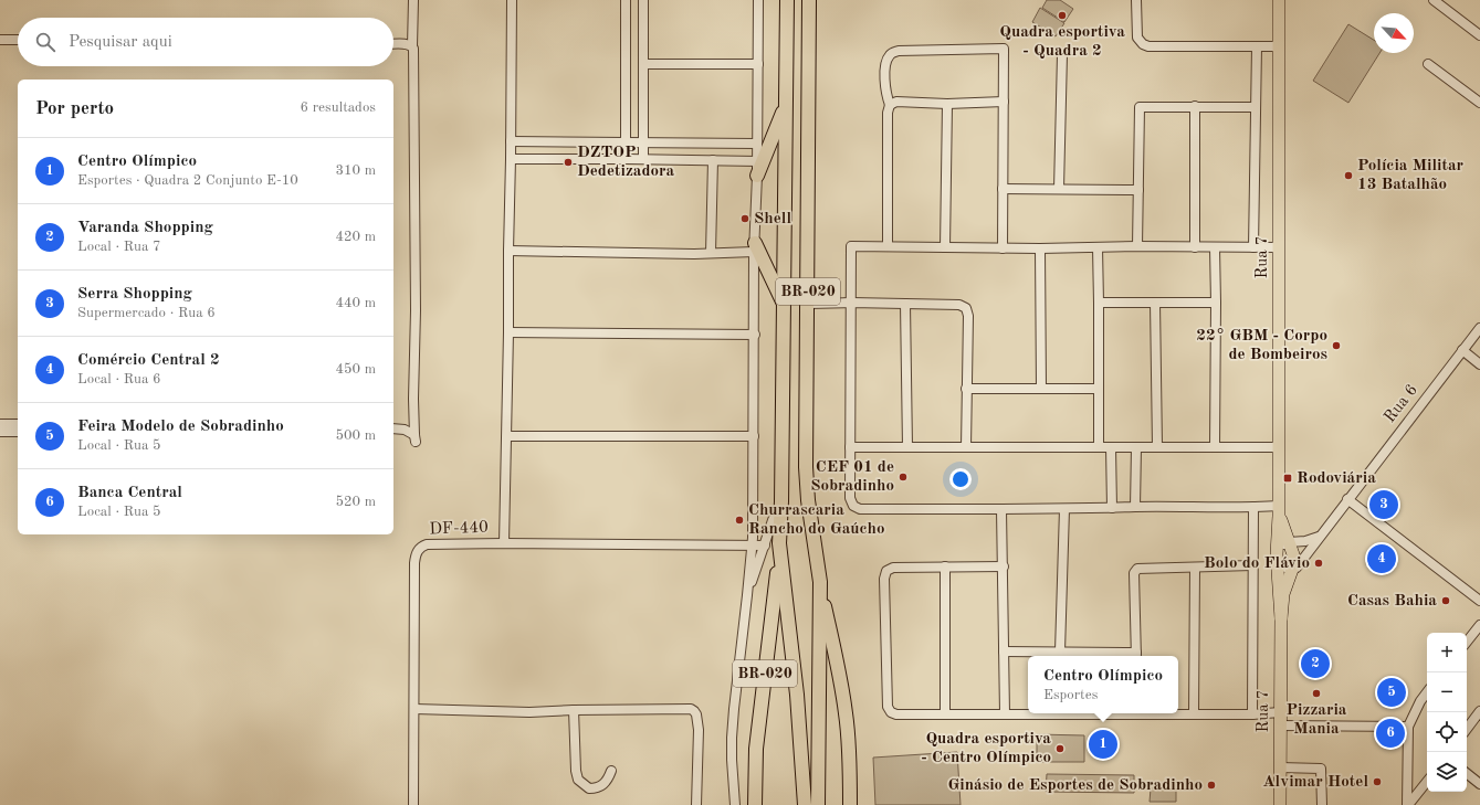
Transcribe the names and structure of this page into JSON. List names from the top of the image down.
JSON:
{
  "streets": {
    "highway": ["BR-020"],
    "main road": ["Rua 7"],
    "street": ["Rua 6", "DF-440"]
  },
  "crossings": [
    ["Rua 7", "Rua 6"]
  ],
  "places": {
    "other": [
      "Quadra esportiva - Quadra 2",
      "DZTOP Dedetizadora",
      "Polícia Militar 13 Batalhão",
      "Shell",
      "22° GBM - Corpo de Bombeiros",
      "CEF 01 de Sobradinho",
      "Churrascaria Rancho do Gaúcho",
      "Bolo do Flávio",
      "Casas Bahia",
      "Pizzaria Mania",
      "Quadra esportiva - Centro Olímpico",
      "Alvimar Hotel",
      "Ginásio de Esportes de Sobradinho"
    ],
    "transit": ["Rodoviária"]
  },
  "north": "bottom right",
  "page": {
    "search": "Pesquisar aqui",
    "heading": ["Por perto", "6 resultados"],
    "list": [
      {
        "mark": "1",
        "name": "Centro Olímpico",
        "note": "Esportes · Quadra 2 Conjunto E-10",
        "value": "310 m"
      },
      {
        "mark": "2",
        "name": "Varanda Shopping",
        "note": "Local · Rua 7",
        "value": "420 m"
      },
      {
        "mark": "3",
        "name": "Serra Shopping",
        "note": "Supermercado · Rua 6",
        "value": "440 m"
      },
      {
        "mark": "4",
        "name": "Comércio Central 2",
        "note": "Local · Rua 6",
        "value": "450 m"
      },
      {
        "mark": "5",
        "name": "Feira Modelo de Sobradinho",
        "note": "Local · Rua 5",
        "value": "500 m"
      },
      {
        "mark": "6",
        "name": "Banca Central",
        "note": "Local · Rua 5",
        "value": "520 m"
      }
    ],
    "pins": [
      "3",
      "4",
      "2",
      "5",
      "6",
      "1"
    ],
    "map_buttons": ["+", "−"],
    "popup": ["Centro Olímpico", "Esportes"]
  }
}
